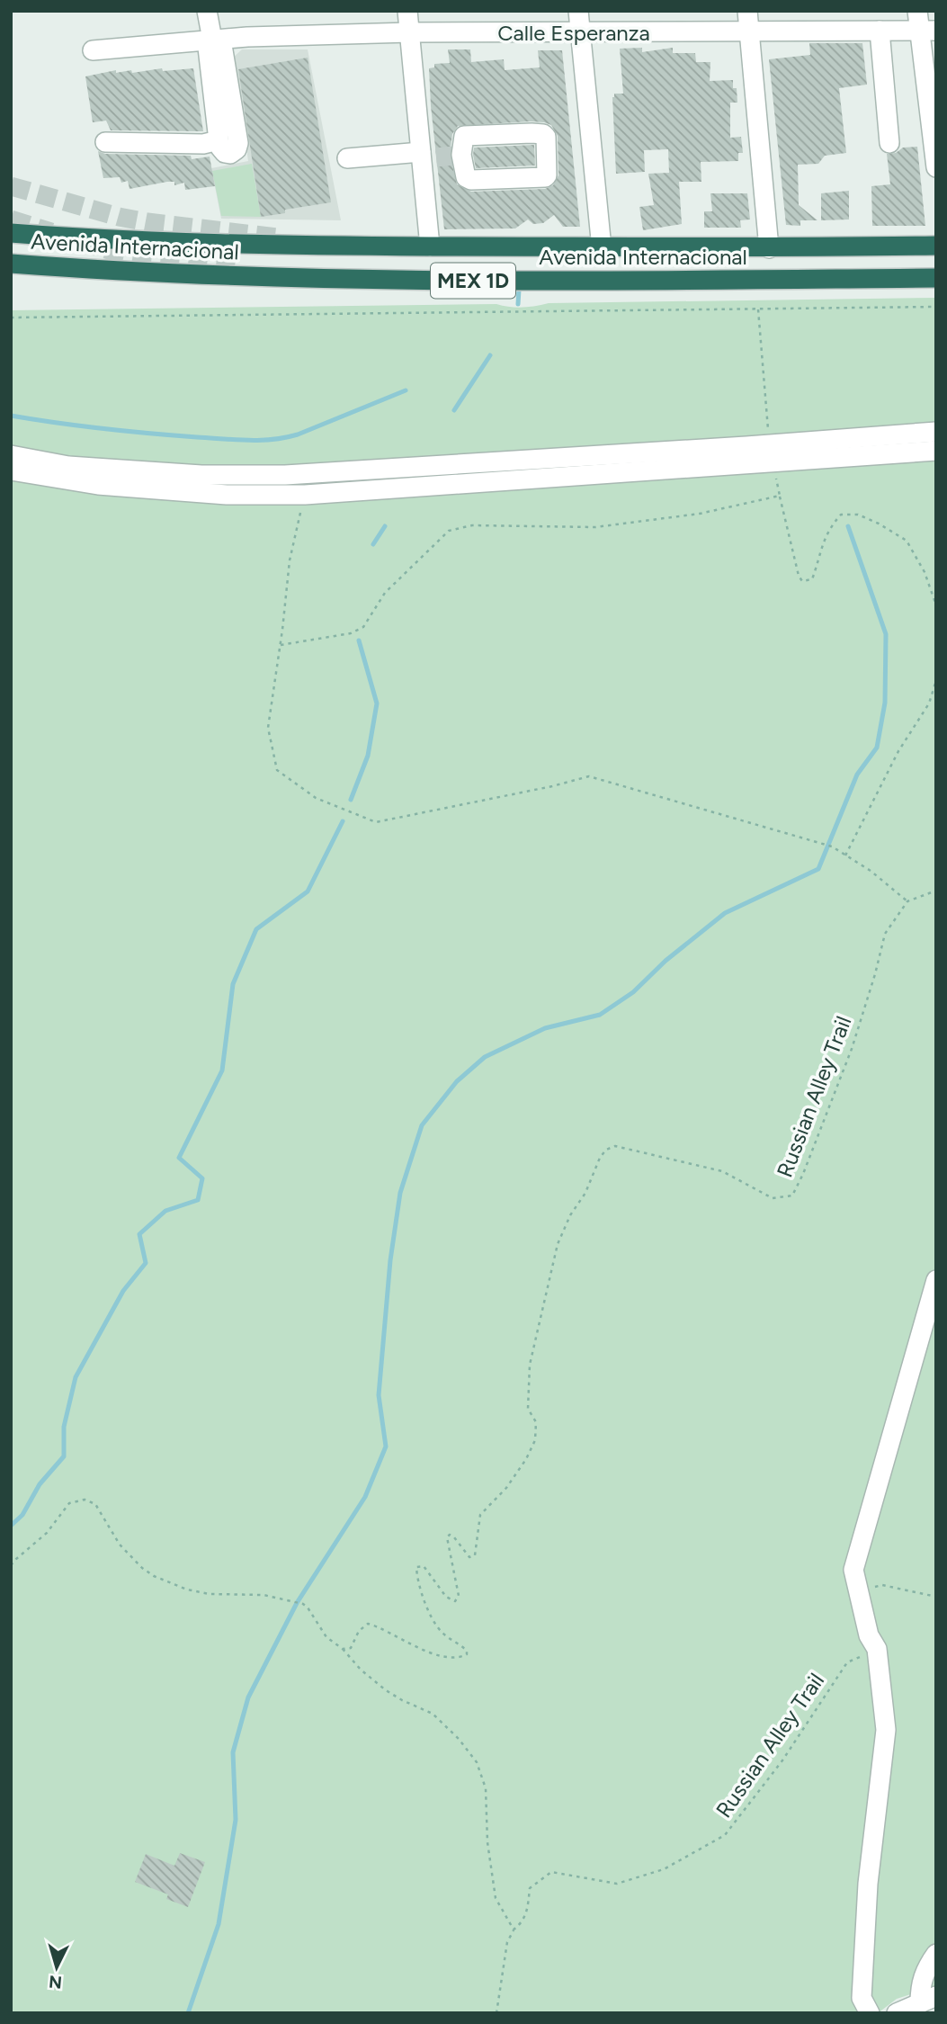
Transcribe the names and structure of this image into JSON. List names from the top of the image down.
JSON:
{
  "streets": {
    "highway": ["Avenida Internacional", "MEX 1D"],
    "street": ["Calle Esperanza"],
    "path": ["Russian Alley Trail"]
  },
  "north": "bottom"
}
